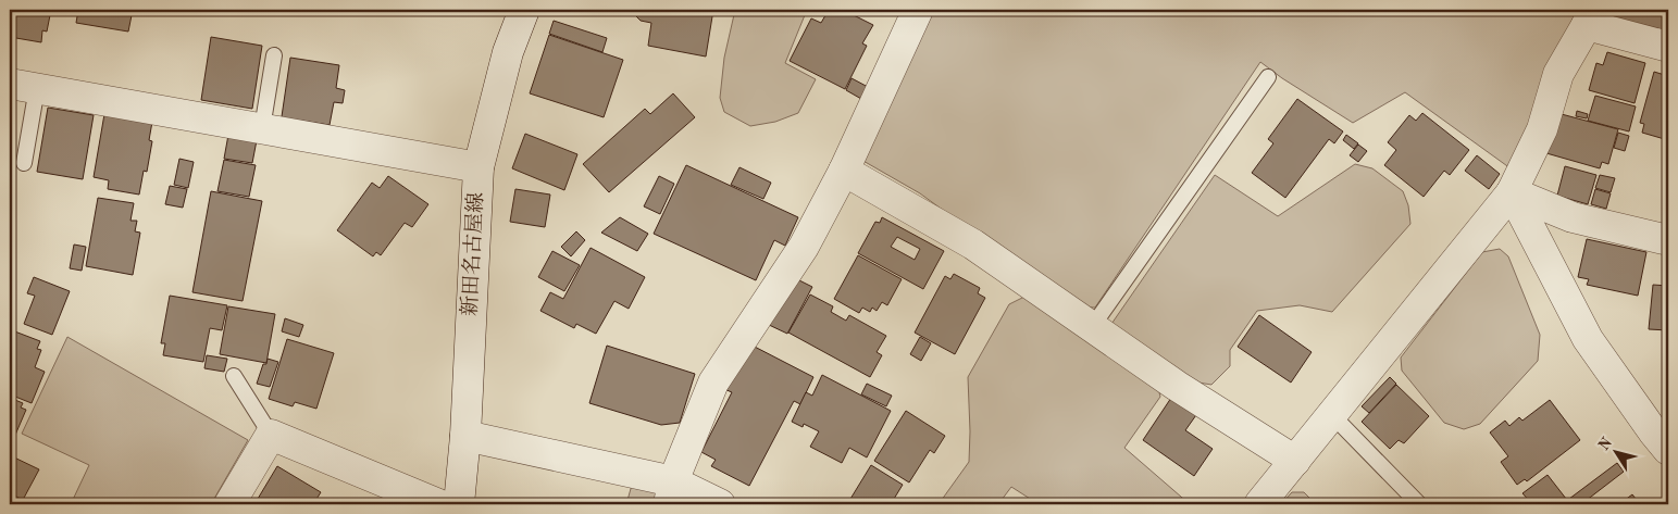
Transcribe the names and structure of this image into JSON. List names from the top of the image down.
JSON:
{
  "streets": {
    "street": ["新田名古屋線"]
  },
  "north": "top left"
}
